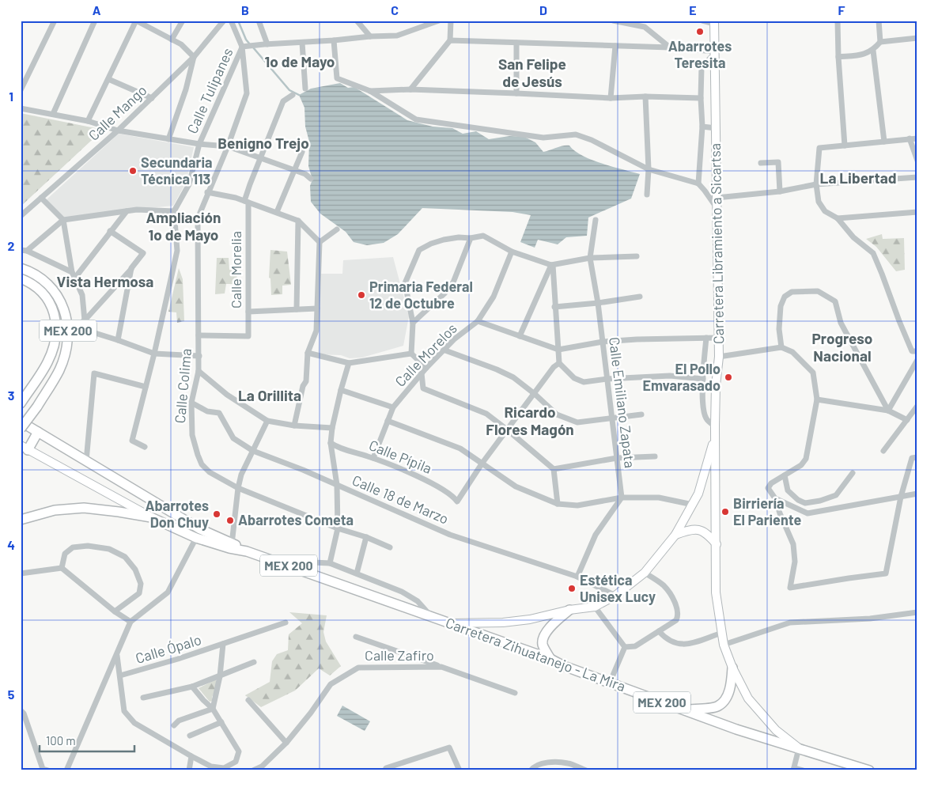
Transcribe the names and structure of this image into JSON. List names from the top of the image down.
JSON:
{
  "streets": {
    "highway": ["MEX 200", "Carretera Zihuatanejo - La Mira"],
    "main road": ["Carretera Libramiento a Sicartsa"],
    "street": [
      "Calle Tulipanes",
      "Calle Mango",
      "Calle Morelia",
      "Calle Morelos",
      "Calle Colima",
      "Calle Emiliano Zapata",
      "Calle Pípila",
      "Calle 18 de Marzo",
      "Calle Ópalo",
      "Calle Zafiro"
    ]
  },
  "crossings": [
    ["Calle Tulipanes", "Calle Mango"],
    ["Calle Tulipanes", "Calle Morelia"],
    ["Calle Tulipanes", "Calle Colima"],
    ["Calle Morelia", "Calle Colima"],
    ["MEX 200", "Carretera Zihuatanejo - La Mira"],
    ["Calle Morelos", "Calle Pípila"],
    ["Calle Colima", "Calle 18 de Marzo"]
  ],
  "districts": [
    "1o de Mayo",
    "San Felipe de Jesús",
    "Benigno Trejo",
    "La Libertad",
    "Ampliación 1o de Mayo",
    "Vista Hermosa",
    "Progreso Nacional",
    "La Orillita",
    "Ricardo Flores Magón"
  ],
  "places": [
    "Abarrotes Teresita",
    "Secundaria Técnica 113",
    "Primaria Federal 12 de Octubre",
    "El Pollo Emvarasado",
    "Birriería El Pariente",
    "Abarrotes Don Chuy",
    "Abarrotes Cometa",
    "Estética Unisex Lucy"
  ],
  "scale_bar": "100 m",
  "grid": {
    "columns": [
      "A",
      "B",
      "C",
      "D",
      "E",
      "F"
    ],
    "rows": [
      "1",
      "2",
      "3",
      "4",
      "5"
    ]
  }
}
